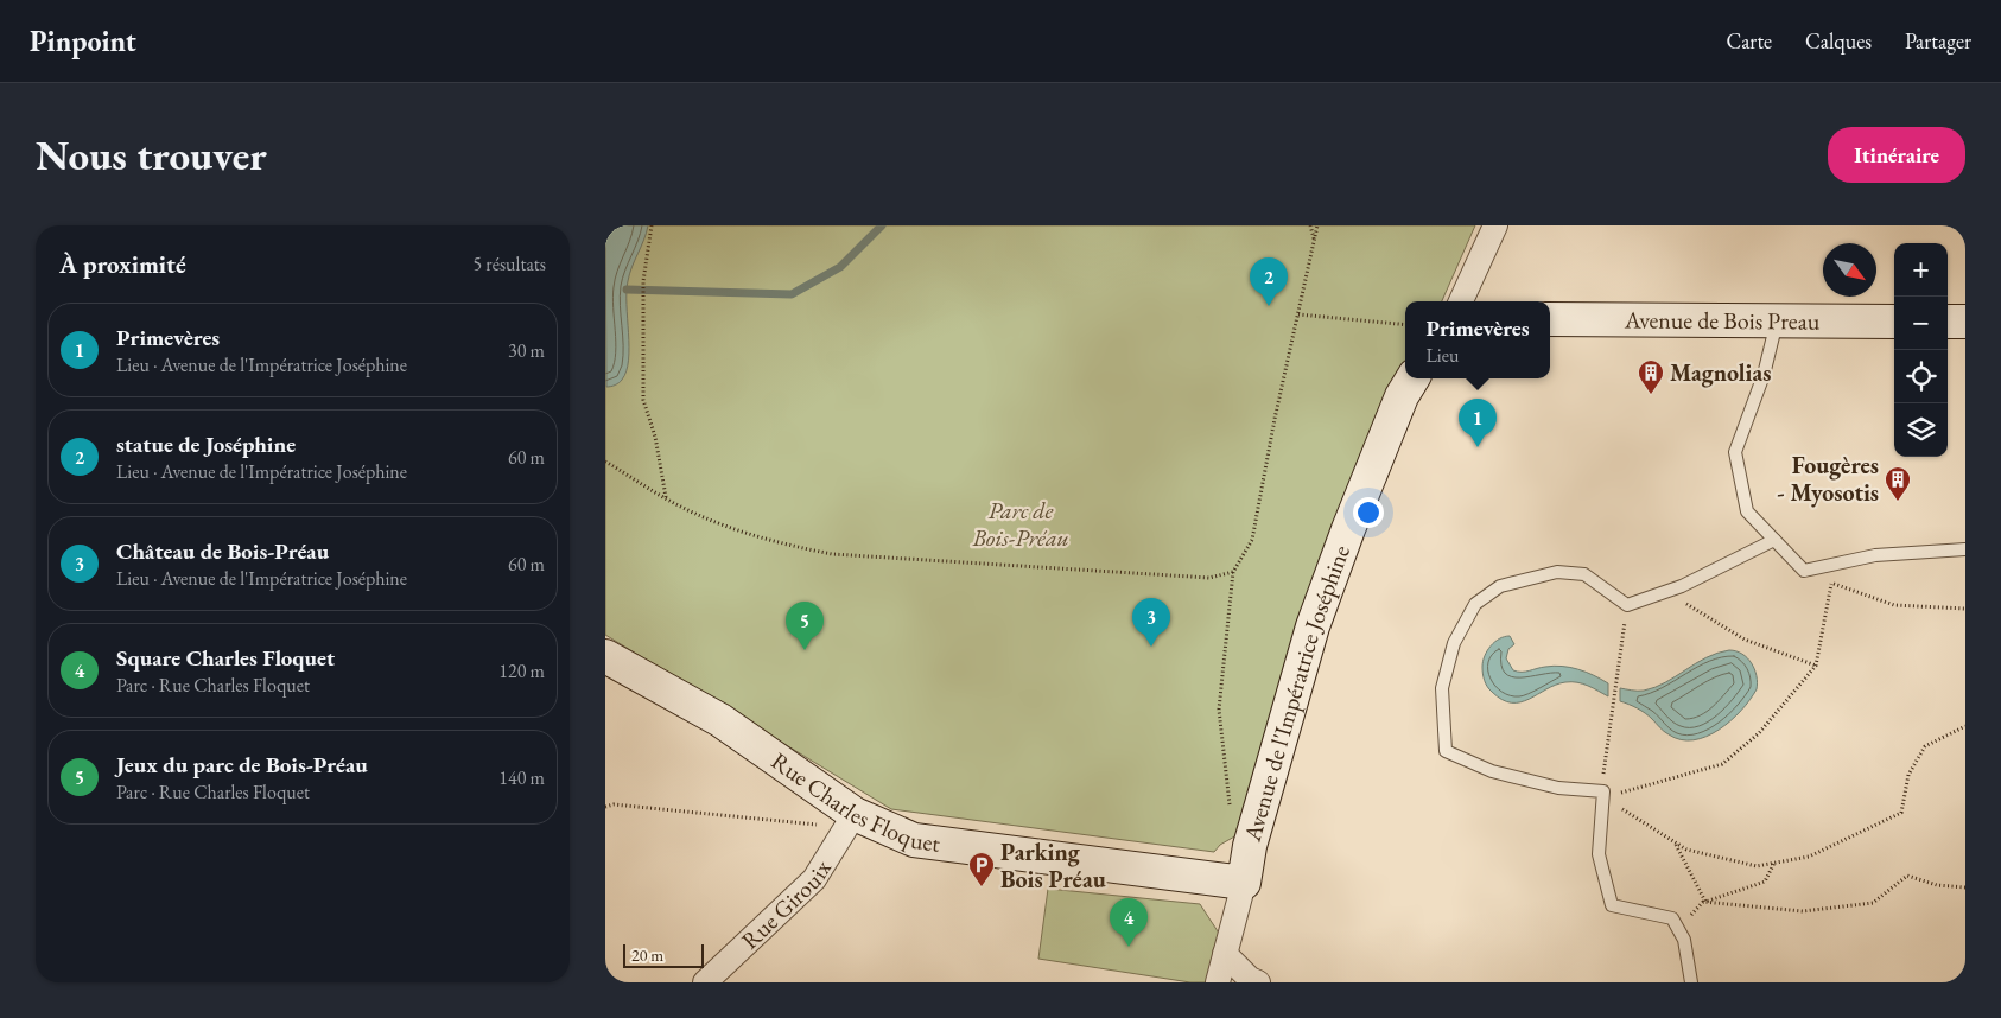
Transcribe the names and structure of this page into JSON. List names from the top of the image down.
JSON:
{
  "streets": {
    "main road": ["Avenue de Bois Preau", "Avenue de l'Impératrice Joséphine", "Rue Charles Floquet"],
    "street": ["Rue Girouix"]
  },
  "crossings": [
    ["Avenue de l'Impératrice Joséphine", "Rue Charles Floquet"],
    ["Rue Charles Floquet", "Rue Girouix"]
  ],
  "parks": ["Parc de Bois-Préau"],
  "places": {
    "building": ["Magnolias", "Fougères - Myosotis"],
    "parking": ["Parking Bois Préau"]
  },
  "scale_bar": "20 m",
  "north": "bottom right",
  "page": {
    "header": "Pinpoint",
    "nav": ["Carte", "Calques", "Partager"],
    "buttons": "Itinéraire",
    "title": "Nous trouver",
    "heading": ["À proximité", "5 résultats"],
    "map_buttons": ["+", "−"],
    "pins": [
      "2",
      "1",
      "3",
      "5",
      "4"
    ],
    "popup": ["Primevères", "Lieu"],
    "list": [
      {
        "mark": "1",
        "name": "Primevères",
        "note": "Lieu · Avenue de l'Impératrice Joséphine",
        "value": "30 m"
      },
      {
        "mark": "2",
        "name": "statue de Joséphine",
        "note": "Lieu · Avenue de l'Impératrice Joséphine",
        "value": "60 m"
      },
      {
        "mark": "3",
        "name": "Château de Bois-Préau",
        "note": "Lieu · Avenue de l'Impératrice Joséphine",
        "value": "60 m"
      },
      {
        "mark": "4",
        "name": "Square Charles Floquet",
        "note": "Parc · Rue Charles Floquet",
        "value": "120 m"
      },
      {
        "mark": "5",
        "name": "Jeux du parc de Bois-Préau",
        "note": "Parc · Rue Charles Floquet",
        "value": "140 m"
      }
    ],
    "scale": "20 m"
  }
}
